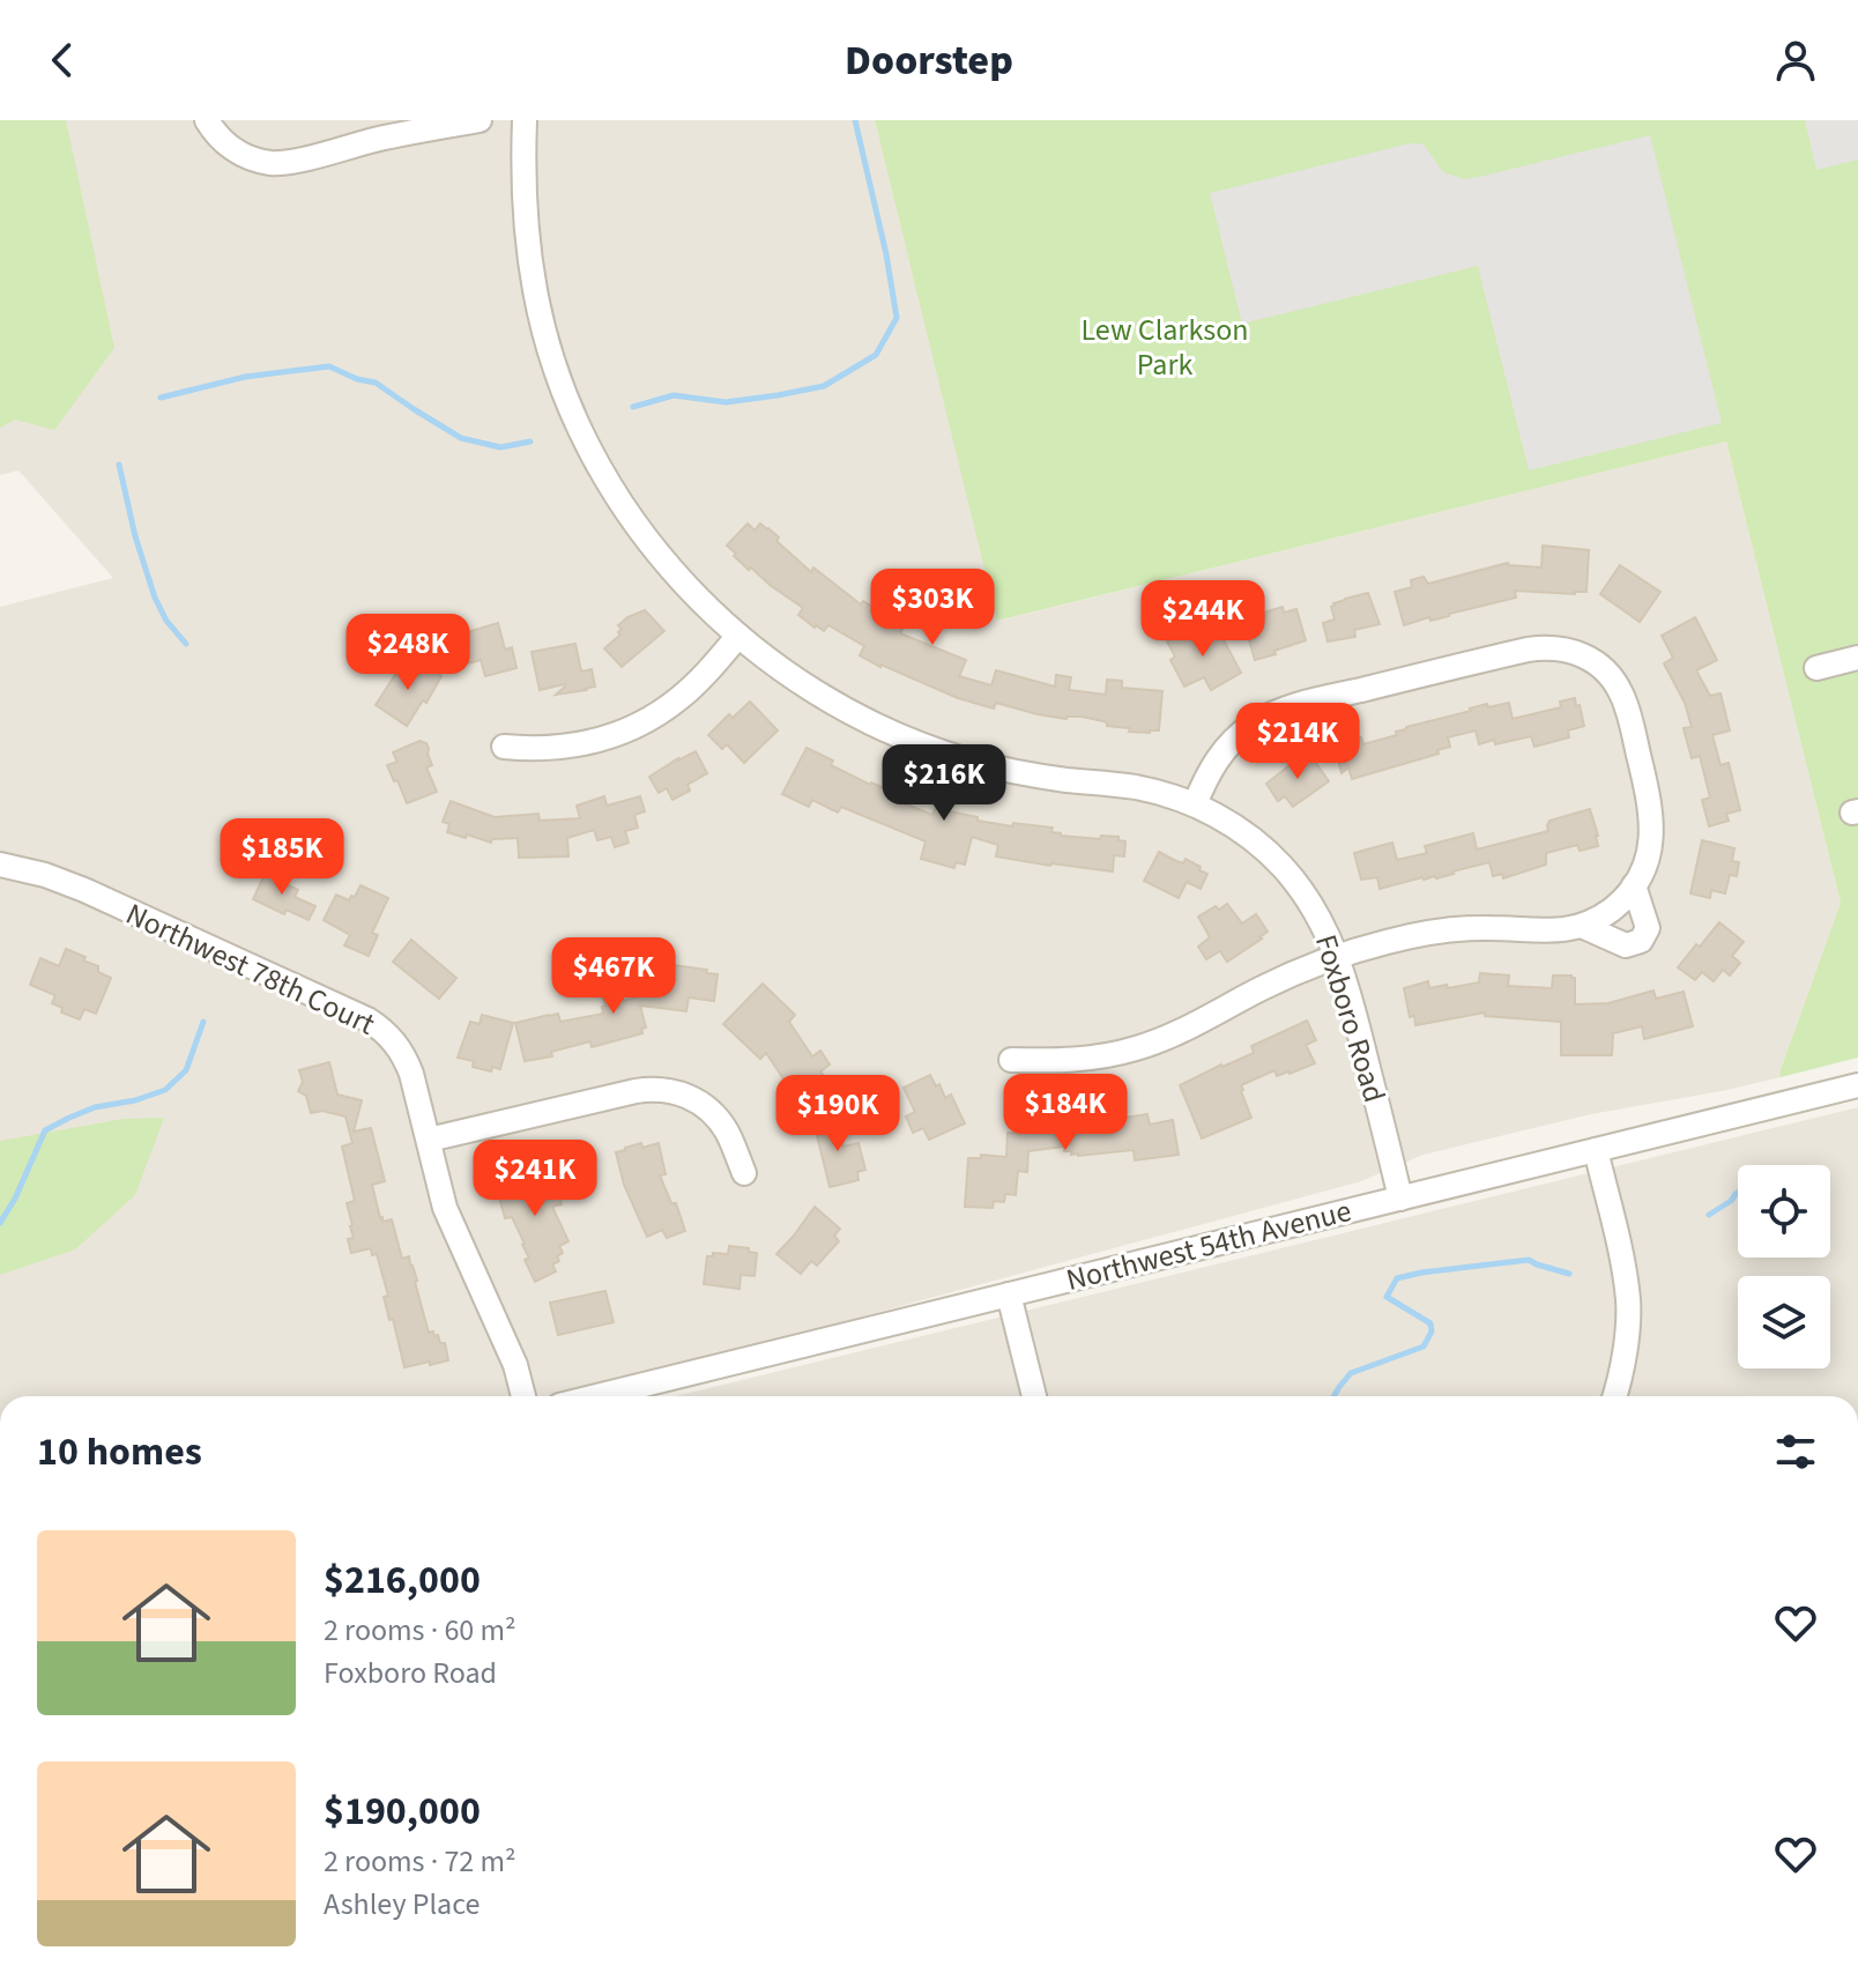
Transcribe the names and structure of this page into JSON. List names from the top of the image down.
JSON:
{
  "streets": {
    "street": ["Northwest 78th Court", "Foxboro Road", "Northwest 54th Avenue"]
  },
  "crossings": [
    ["Foxboro Road", "Northwest 54th Avenue"]
  ],
  "parks": ["Lew Clarkson Park"],
  "page": {
    "header": "Doorstep",
    "price": [
      "$303K",
      "$244K",
      "$248K",
      "$214K",
      "$216K",
      "$185K",
      "$467K",
      "$184K",
      "$190K",
      "$241K"
    ],
    "heading": "10 homes",
    "list": [
      {
        "name": "$216,000",
        "note": "2 rooms · 60 m² · Foxboro Road"
      },
      {
        "name": "$190,000",
        "note": "2 rooms · 72 m² · Ashley Place"
      }
    ]
  }
}
